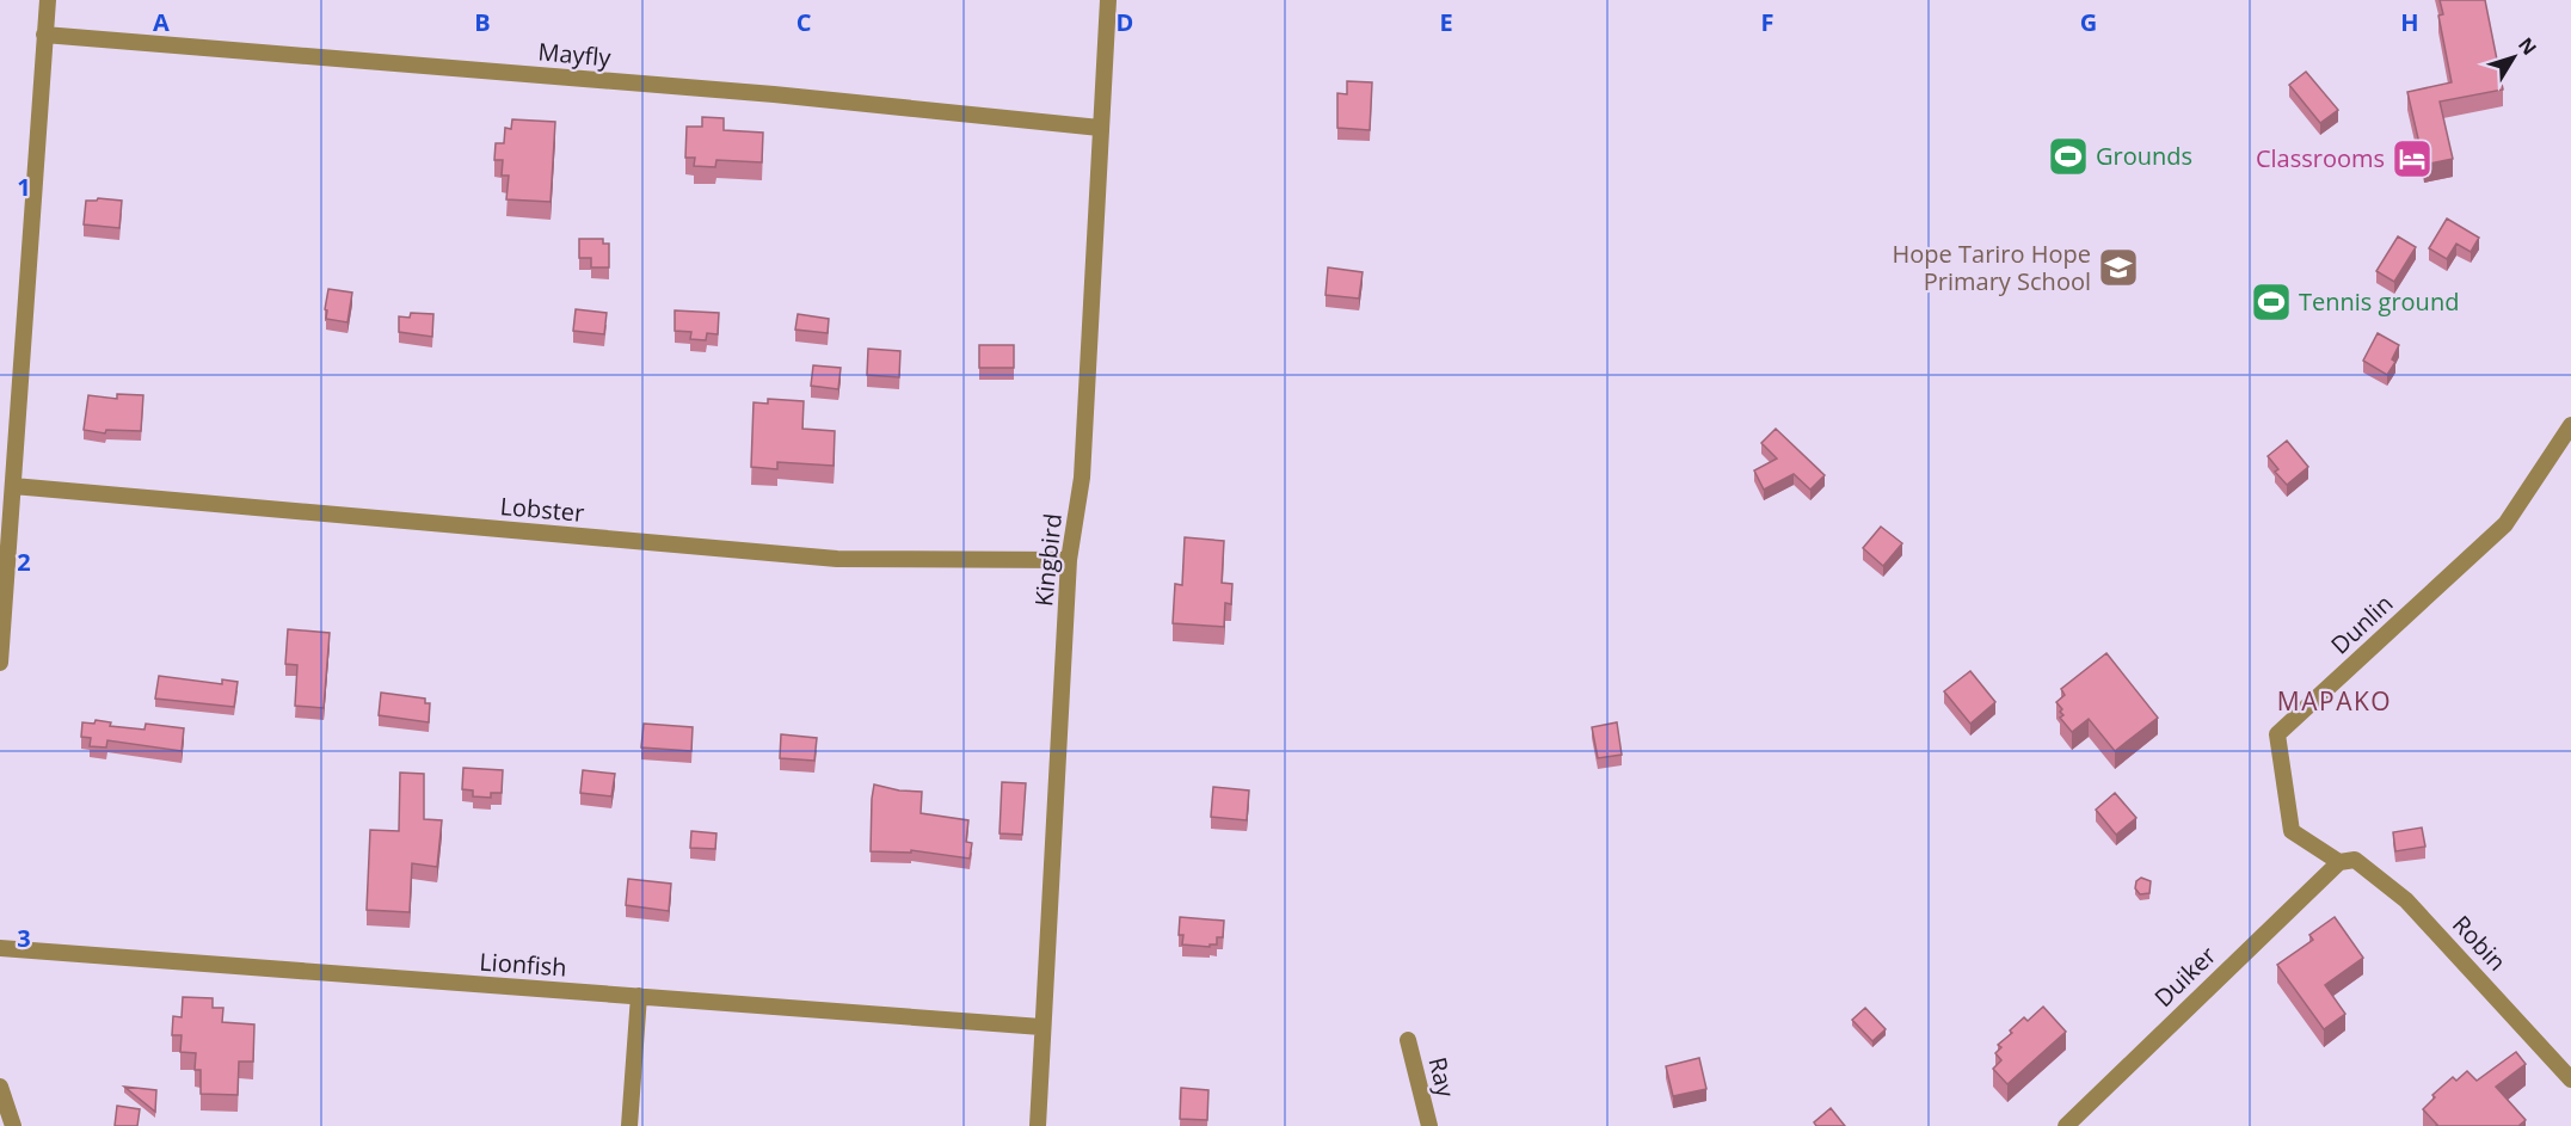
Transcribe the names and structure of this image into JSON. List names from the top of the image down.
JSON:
{
  "streets": {
    "street": [
      "Mayfly",
      "Lobster",
      "Kingbird",
      "Dunlin",
      "Robin",
      "Lionfish",
      "Duiker",
      "Ray"
    ]
  },
  "crossings": [
    ["Mayfly", "Kingbird"],
    ["Lobster", "Kingbird"],
    ["Kingbird", "Lionfish"],
    ["Dunlin", "Robin"],
    ["Dunlin", "Duiker"],
    ["Robin", "Duiker"]
  ],
  "districts": ["MAPAKO"],
  "places": {
    "sports": ["Grounds", "Tennis ground"],
    "hotel": ["Classrooms"],
    "school or university": ["Hope Tariro Hope Primary School"]
  },
  "north": "top right",
  "grid": {
    "columns": [
      "A",
      "B",
      "C",
      "D",
      "E",
      "F",
      "G",
      "H"
    ],
    "rows": ["1", "2", "3"]
  }
}
